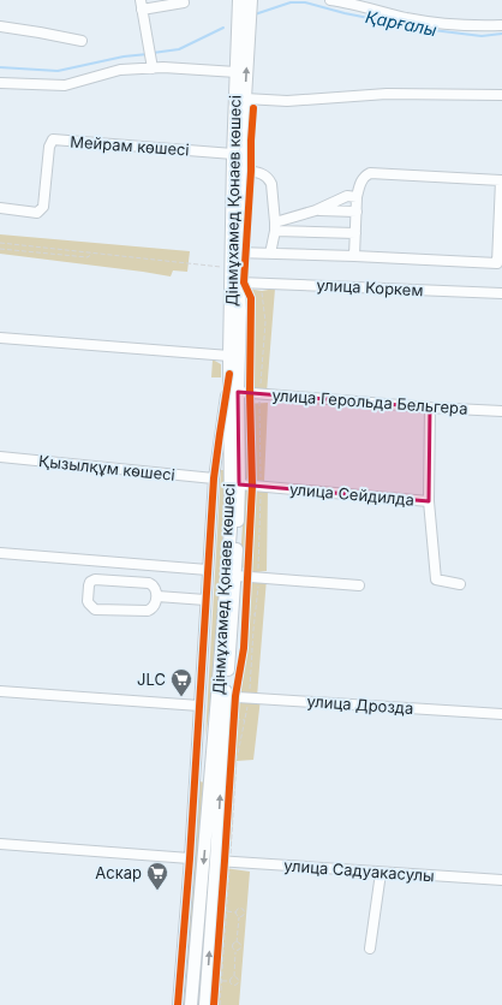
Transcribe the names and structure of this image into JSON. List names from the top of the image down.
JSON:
{
  "streets": {
    "main road": ["Дінмұхамед Қонаев көшесі"],
    "street": [
      "Мейрам көшесі",
      "улица Коркем",
      "улица Герольда Бельгера",
      "Қызылқұм көшесі",
      "улица Сейдилда",
      "улица Дрозда",
      "улица Садуакасулы"
    ]
  },
  "crossings": [
    ["Мейрам көшесі", "Дінмұхамед Қонаев көшесі"],
    ["Дінмұхамед Қонаев көшесі", "улица Коркем"],
    ["Дінмұхамед Қонаев көшесі", "улица Герольда Бельгера"],
    ["Дінмұхамед Қонаев көшесі", "улица Сейдилда"],
    ["Дінмұхамед Қонаев көшесі", "улица Дрозда"],
    ["Дінмұхамед Қонаев көшесі", "улица Садуакасулы"],
    ["улица Герольда Бельгера", "улица Сейдилда"]
  ],
  "water": ["Қарғалы"],
  "places": {
    "supermarket": ["JLC", "Аскар"]
  }
}
